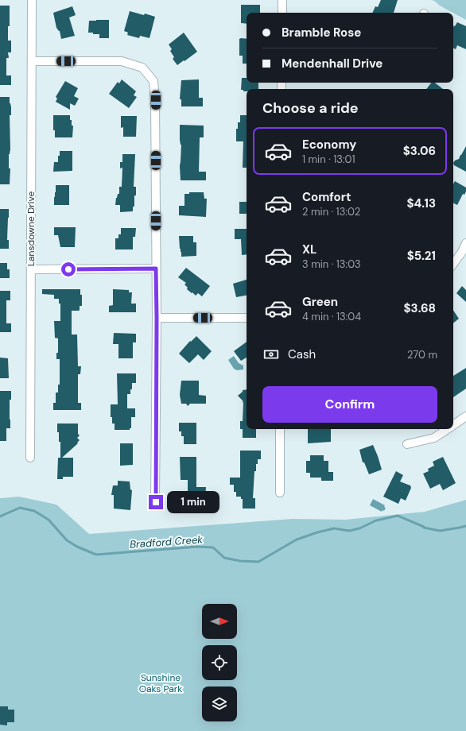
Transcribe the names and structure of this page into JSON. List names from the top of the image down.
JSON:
{
  "streets": {
    "street": ["Lansdowne Drive"]
  },
  "water": ["Bradford Creek"],
  "parks": ["Sunshine Oaks Park"],
  "north": "right",
  "page": {
    "banner": ["Bramble Rose", "Mendenhall Drive"],
    "heading": "Choose a ride",
    "list": [
      {
        "name": "Economy",
        "note": "1 min · 13:01",
        "value": "$3.06"
      },
      {
        "name": "Comfort",
        "note": "2 min · 13:02",
        "value": "$4.13"
      },
      {
        "name": "XL",
        "note": "3 min · 13:03",
        "value": "$5.21"
      },
      {
        "name": "Green",
        "note": "4 min · 13:04",
        "value": "$3.68"
      }
    ],
    "pay": ["Cash", "270 m"],
    "buttons": "Confirm",
    "bubble": "1 min"
  }
}
